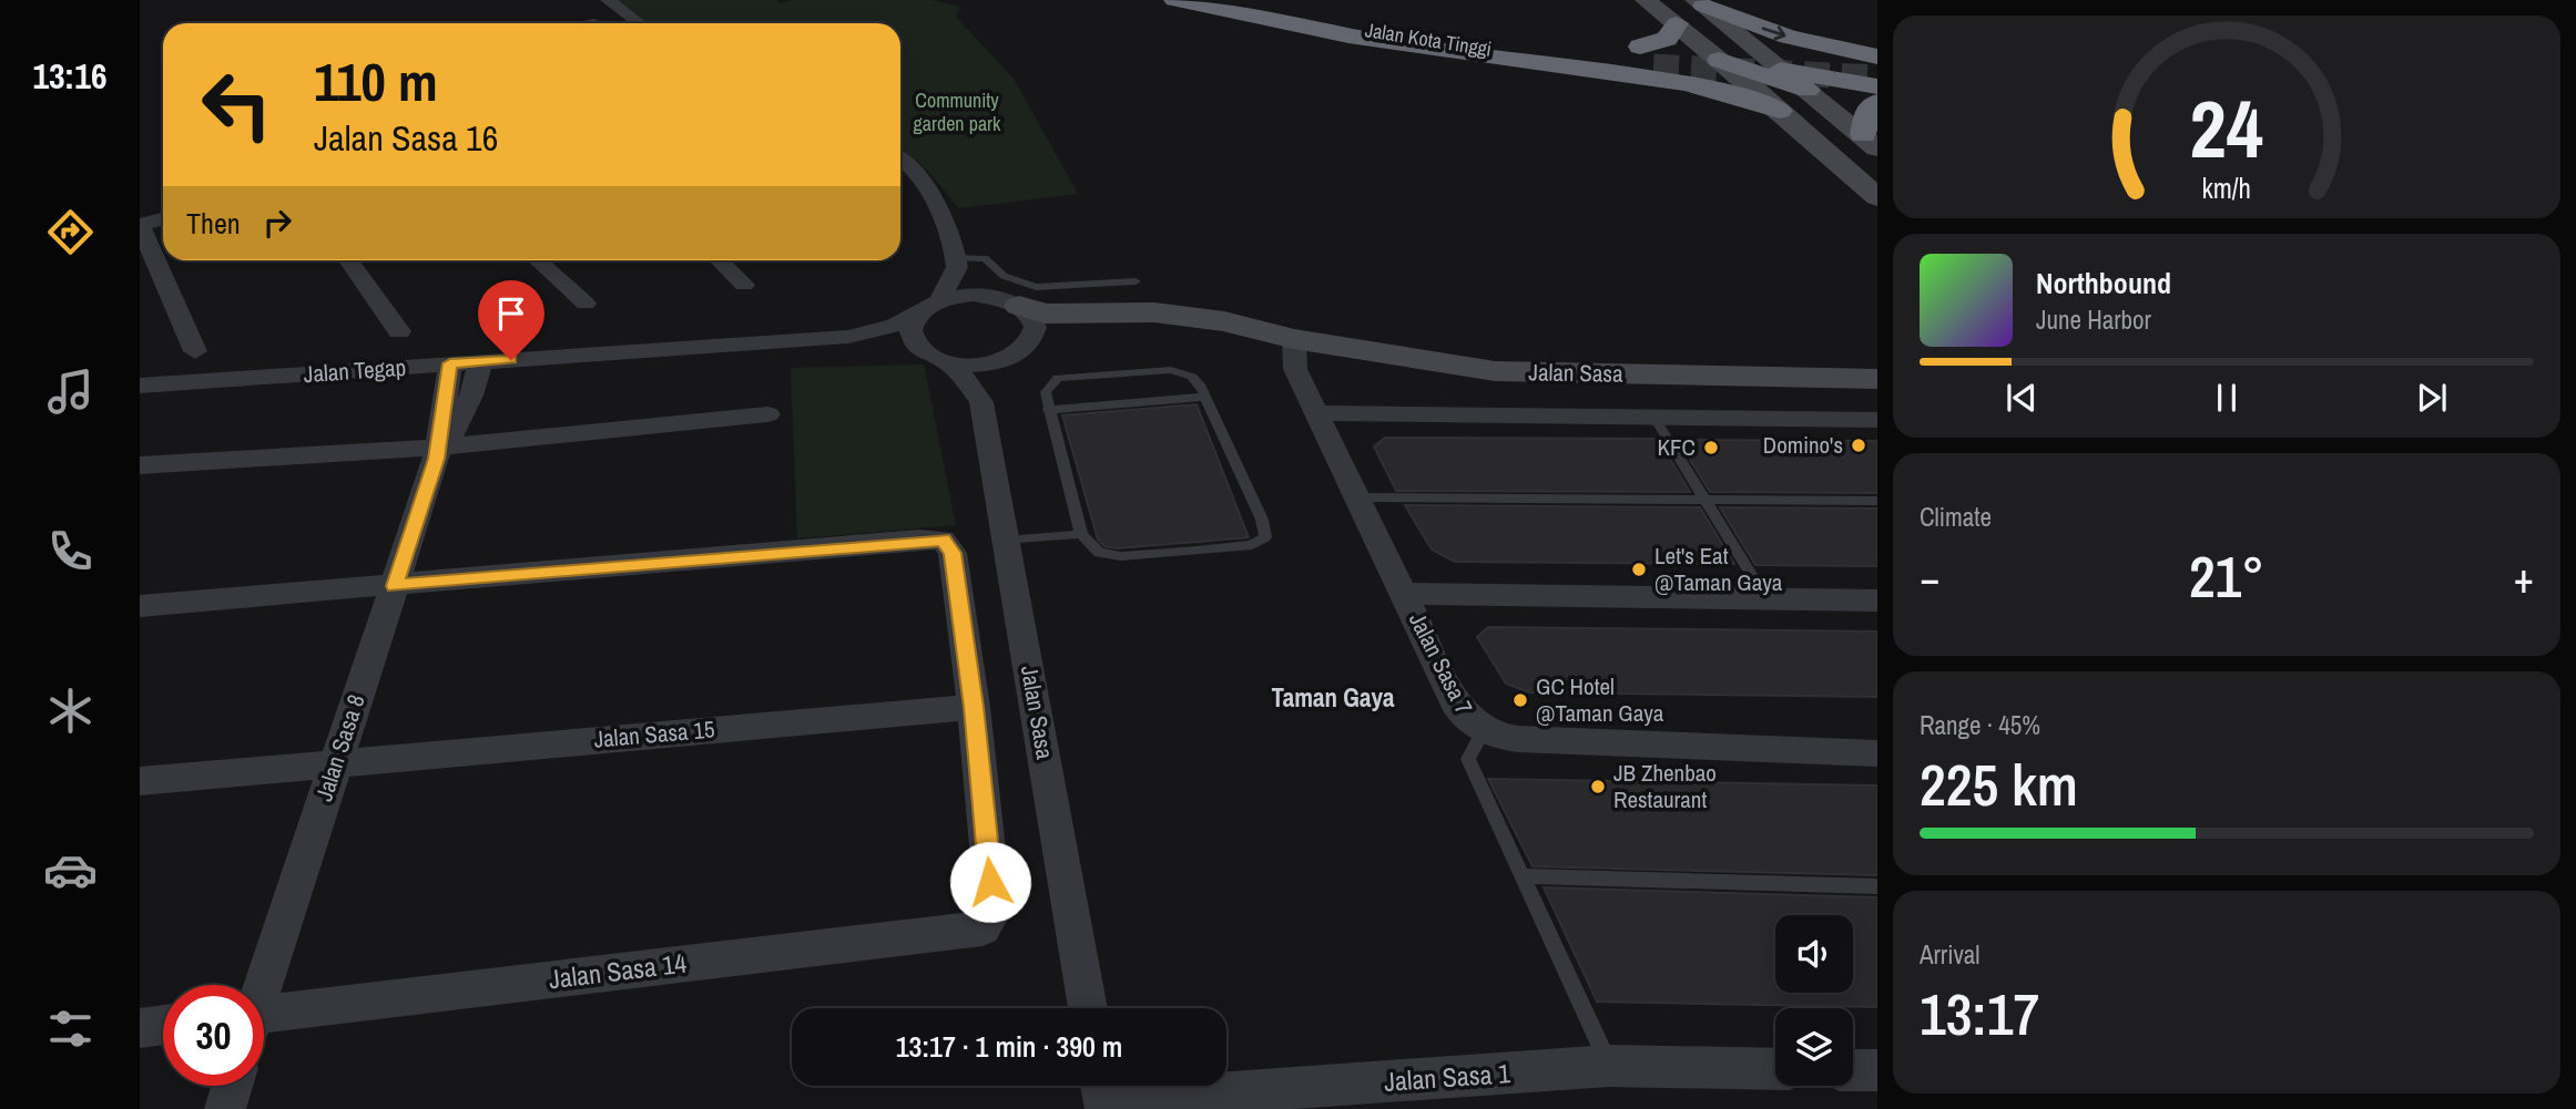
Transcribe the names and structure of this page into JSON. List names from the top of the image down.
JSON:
{
  "streets": {
    "highway": ["Jalan Kota Tinggi"],
    "street": [
      "Jalan Tegap",
      "Jalan Sasa",
      "Jalan Sasa 7",
      "Jalan Sasa 15",
      "Jalan Sasa 8",
      "Jalan Sasa 14",
      "Jalan Sasa 1"
    ]
  },
  "crossings": [
    ["Jalan Tegap", "Jalan Sasa"],
    ["Jalan Tegap", "Jalan Sasa 8"],
    ["Jalan Sasa", "Jalan Sasa 7"],
    ["Jalan Sasa 7", "Jalan Sasa 1"],
    ["Jalan Sasa 15", "Jalan Sasa 8"],
    ["Jalan Sasa 15", "Jalan Sasa 14"]
  ],
  "districts": ["Taman Gaya"],
  "parks": ["Community garden park"],
  "places": [
    "Domino's",
    "KFC",
    "Let's Eat @Taman Gaya",
    "GC Hotel @Taman Gaya",
    "JB Zhenbao Restaurant"
  ],
  "page": {
    "tabs": "13:16",
    "turn": ["110 m", "Jalan Sasa 16"],
    "then": "Then",
    "song": ["Northbound", "June Harbor"],
    "tile": [
      "Climate",
      ["Range · 45%", "225 km"],
      ["Arrival", "13:17"]
    ],
    "heat": ["−", "21°", "+"],
    "limit": "30",
    "trip": "13:17 · 1 min · 390 m",
    "gauge": ["24", "km/h"]
  }
}
